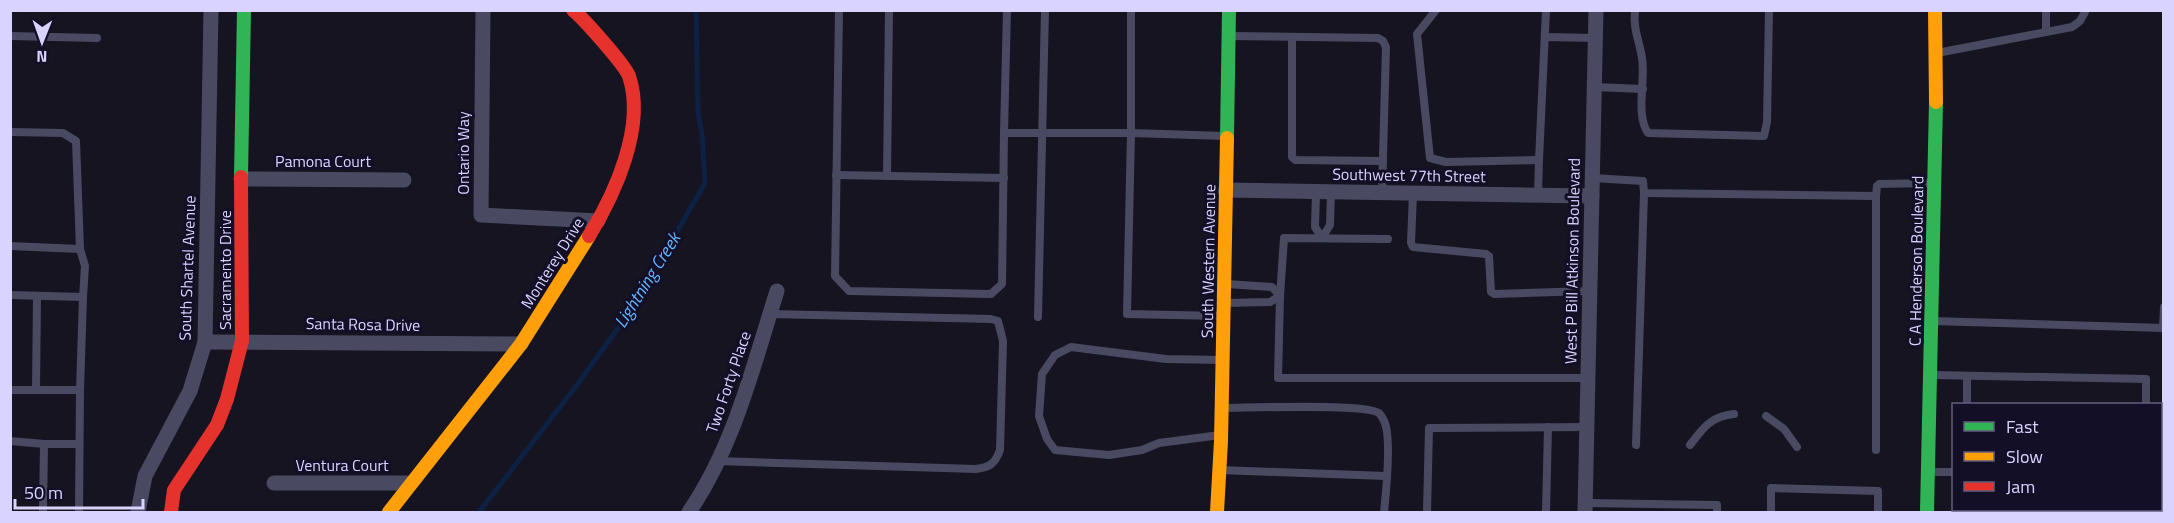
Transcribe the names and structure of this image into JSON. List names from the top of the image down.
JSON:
{
  "streets": {
    "street": [
      "Ontario Way",
      "Pamona Court",
      "Southwest 77th Street",
      "South Western Avenue",
      "West P Bill Atkinson Boulevard",
      "C A Henderson Boulevard",
      "Monterey Drive",
      "South Shartel Avenue",
      "Sacramento Drive",
      "Santa Rosa Drive",
      "Two Forty Place",
      "Ventura Court"
    ]
  },
  "crossings": [
    ["Ontario Way", "Monterey Drive"],
    ["Pamona Court", "Sacramento Drive"],
    ["Southwest 77th Street", "South Western Avenue"],
    ["Southwest 77th Street", "West P Bill Atkinson Boulevard"],
    ["Monterey Drive", "Santa Rosa Drive"],
    ["Monterey Drive", "Ventura Court"],
    ["South Shartel Avenue", "Santa Rosa Drive"],
    ["Sacramento Drive", "Santa Rosa Drive"]
  ],
  "water": ["Lightning Creek"],
  "legend": ["Fast", "Slow", "Jam"],
  "scale_bar": "50 m",
  "north": "bottom"
}
